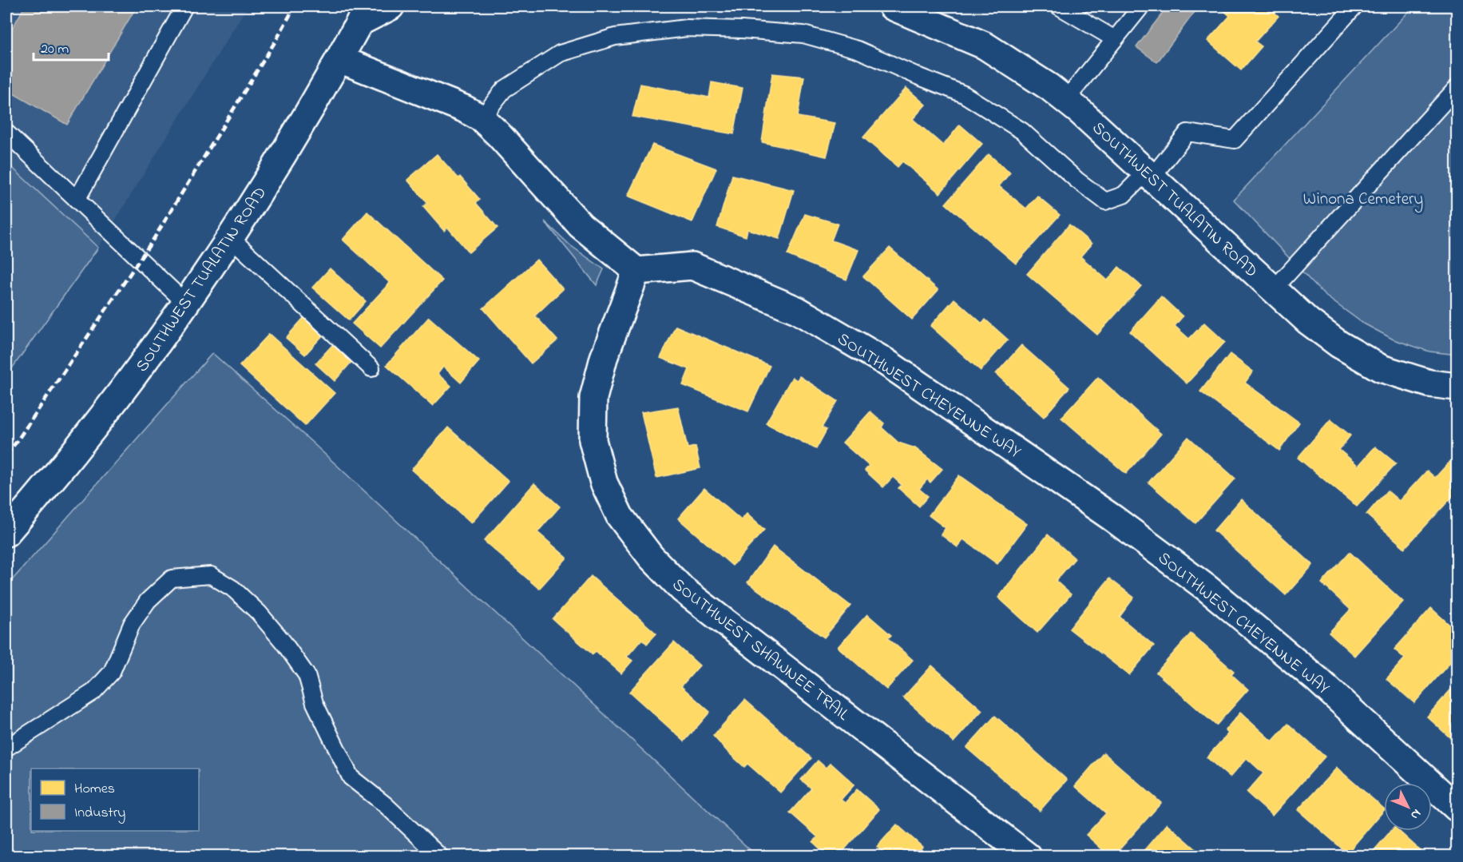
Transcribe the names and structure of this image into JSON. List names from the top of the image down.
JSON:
{
  "streets": {
    "street": ["SOUTHWEST TUALATIN ROAD", "SOUTHWEST CHEYENNE WAY", "SOUTHWEST SHAWNEE TRAIL"]
  },
  "crossings": [
    ["SOUTHWEST CHEYENNE WAY", "SOUTHWEST SHAWNEE TRAIL"]
  ],
  "parks": ["Winona Cemetery"],
  "legend": ["Homes", "Industry"],
  "scale_bar": "20 m",
  "north": "bottom right"
}
